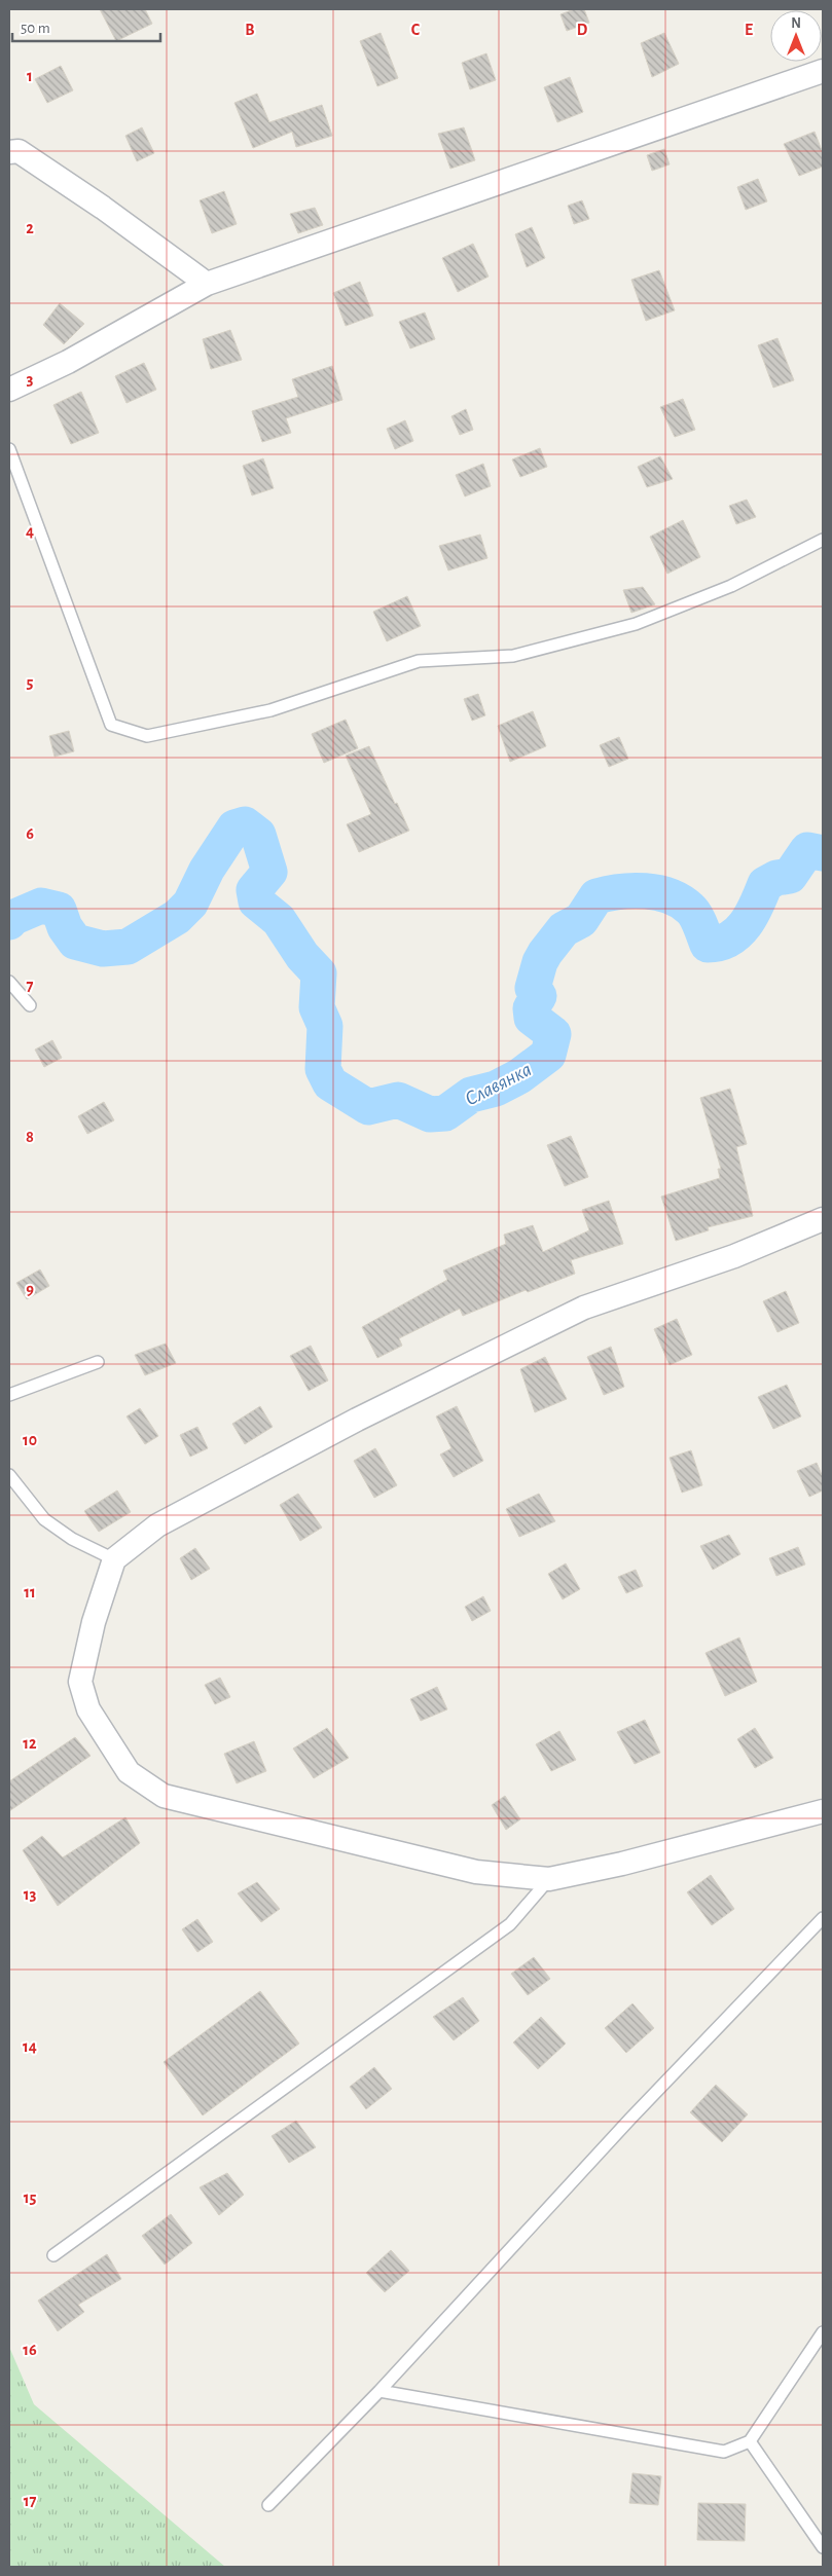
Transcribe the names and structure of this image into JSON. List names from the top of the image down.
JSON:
{
  "water": ["Славянка"],
  "scale_bar": "50 m",
  "north": "top",
  "grid": {
    "columns": [
      "B",
      "C",
      "D",
      "E"
    ],
    "rows": [
      "1",
      "2",
      "3",
      "4",
      "5",
      "6",
      "7",
      "8",
      "9",
      "10",
      "11",
      "12",
      "13",
      "14",
      "15",
      "16",
      "17"
    ]
  }
}
